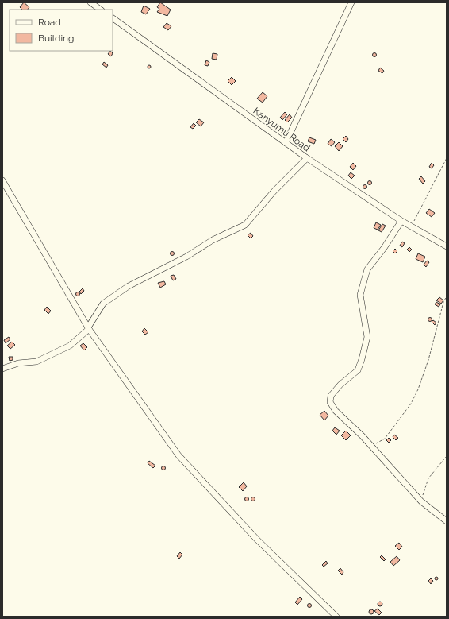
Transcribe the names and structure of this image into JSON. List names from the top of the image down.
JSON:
{
  "streets": {
    "street": ["Kanyumu Road"]
  },
  "legend": ["Road", "Building"]
}
